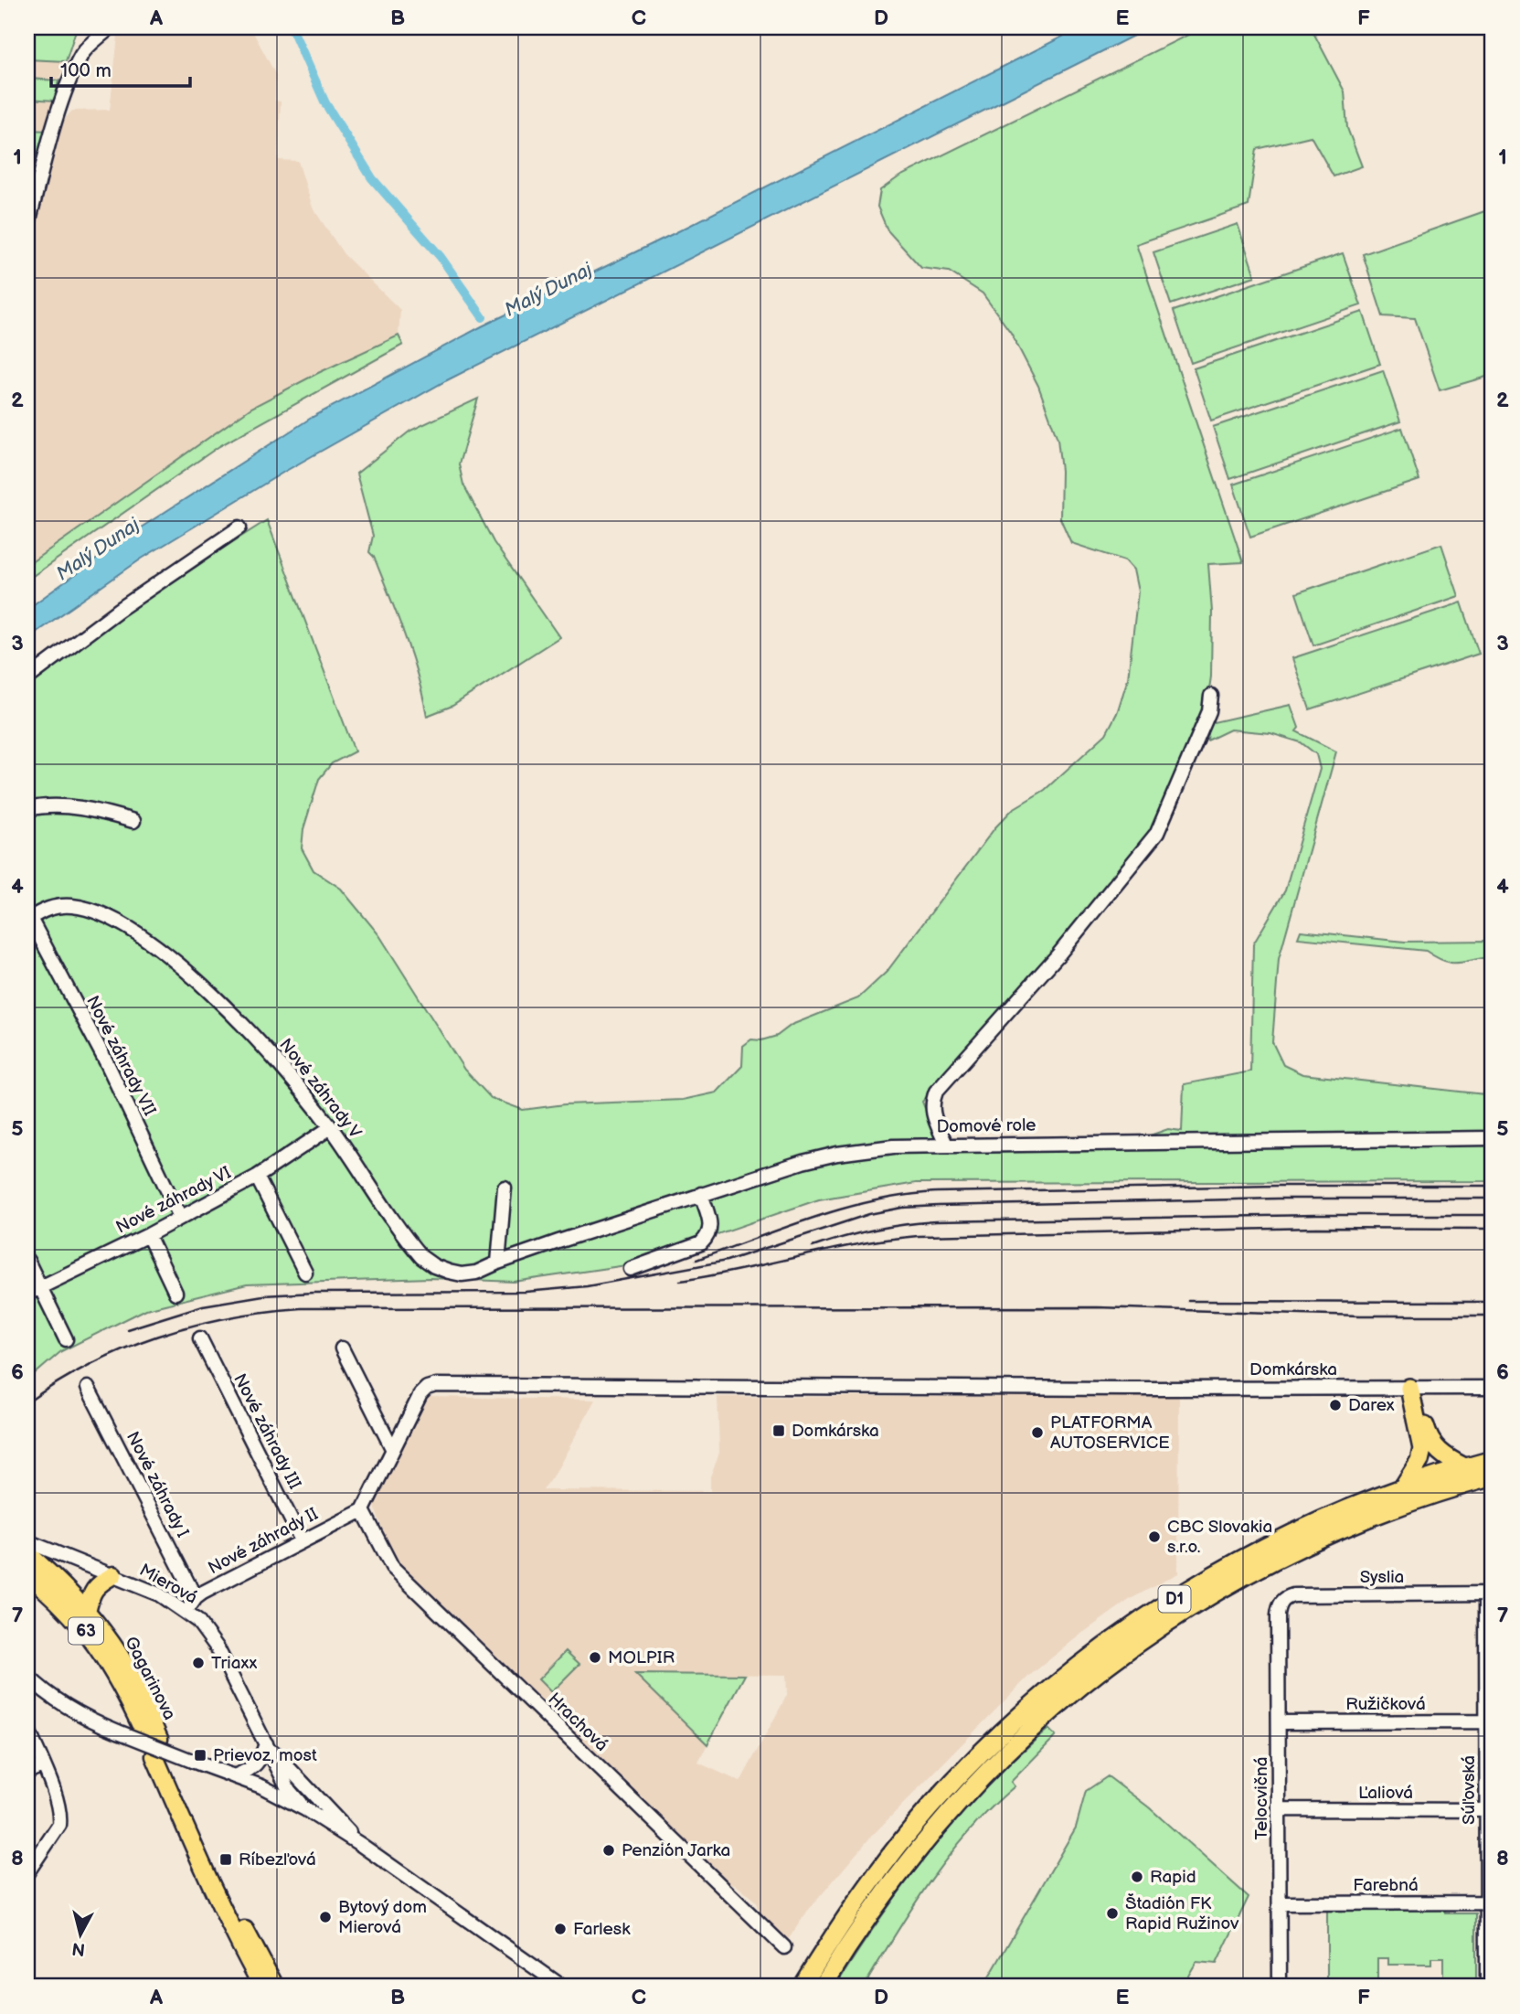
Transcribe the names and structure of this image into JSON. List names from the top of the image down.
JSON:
{
  "streets": {
    "highway": ["D1"],
    "main road": ["63", "Gagarinova"],
    "street": [
      "Nové záhrady VII",
      "Nové záhrady V",
      "Domové role",
      "Nové záhrady VI",
      "Domkárska",
      "Nové záhrady III",
      "Nové záhrady I",
      "Nové záhrady II",
      "Syslia",
      "Mierová",
      "Ružičková",
      "Hrachová",
      "Súľovská",
      "Ľaliová",
      "Telocvičná",
      "Farebná"
    ]
  },
  "crossings": [
    ["Nové záhrady VII", "Nové záhrady V"],
    ["Nové záhrady VII", "Nové záhrady VI"],
    ["Nové záhrady V", "Domové role"],
    ["Nové záhrady V", "Nové záhrady VI"],
    ["Domkárska", "Nové záhrady II"],
    ["Domkárska", "Hrachová"],
    ["Nové záhrady III", "Nové záhrady II"],
    ["Nové záhrady I", "Nové záhrady II"],
    ["Nové záhrady II", "Mierová"],
    ["Nové záhrady II", "Hrachová"],
    ["Syslia", "Súľovská"],
    ["Syslia", "Telocvičná"],
    ["Ružičková", "Súľovská"],
    ["Ružičková", "Telocvičná"],
    ["Súľovská", "Ľaliová"],
    ["Súľovská", "Farebná"],
    ["Ľaliová", "Telocvičná"],
    ["Telocvičná", "Farebná"]
  ],
  "water": ["Malý Dunaj"],
  "places": {
    "other": [
      "Darex",
      "PLATFORMA AUTOSERVICE",
      "CBC Slovakia s.r.o.",
      "MOLPIR",
      "Triaxx",
      "Penzión Jarka",
      "Rapid",
      "Štadión FK Rapid Ružinov",
      "Bytový dom Mierová",
      "Farlesk"
    ],
    "transit": ["Domkárska", "Prievoz, most", "Ríbezľová"]
  },
  "scale_bar": "100 m",
  "north": "bottom",
  "grid": {
    "columns": [
      "A",
      "B",
      "C",
      "D",
      "E",
      "F"
    ],
    "rows": [
      "1",
      "2",
      "3",
      "4",
      "5",
      "6",
      "7",
      "8"
    ]
  }
}
